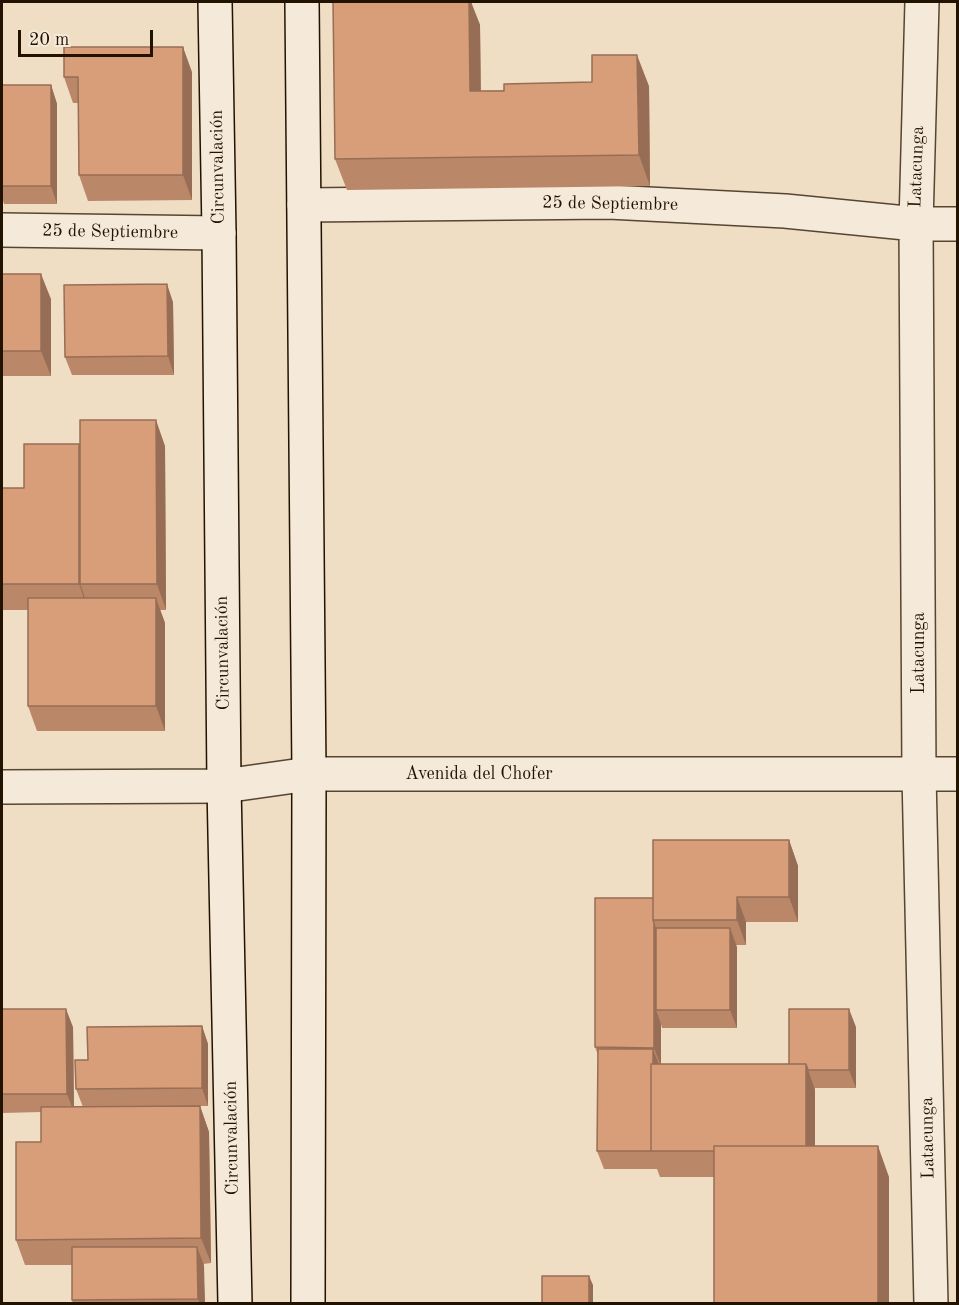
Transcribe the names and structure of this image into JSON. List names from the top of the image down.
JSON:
{
  "streets": {
    "street": [
      "Circunvalación",
      "Latacunga",
      "25 de Septiembre",
      "Avenida del Chofer"
    ]
  },
  "crossings": [
    ["Circunvalación", "25 de Septiembre"],
    ["Circunvalación", "Avenida del Chofer"],
    ["Latacunga", "25 de Septiembre"],
    ["Latacunga", "Avenida del Chofer"]
  ],
  "scale_bar": "20 m"
}
